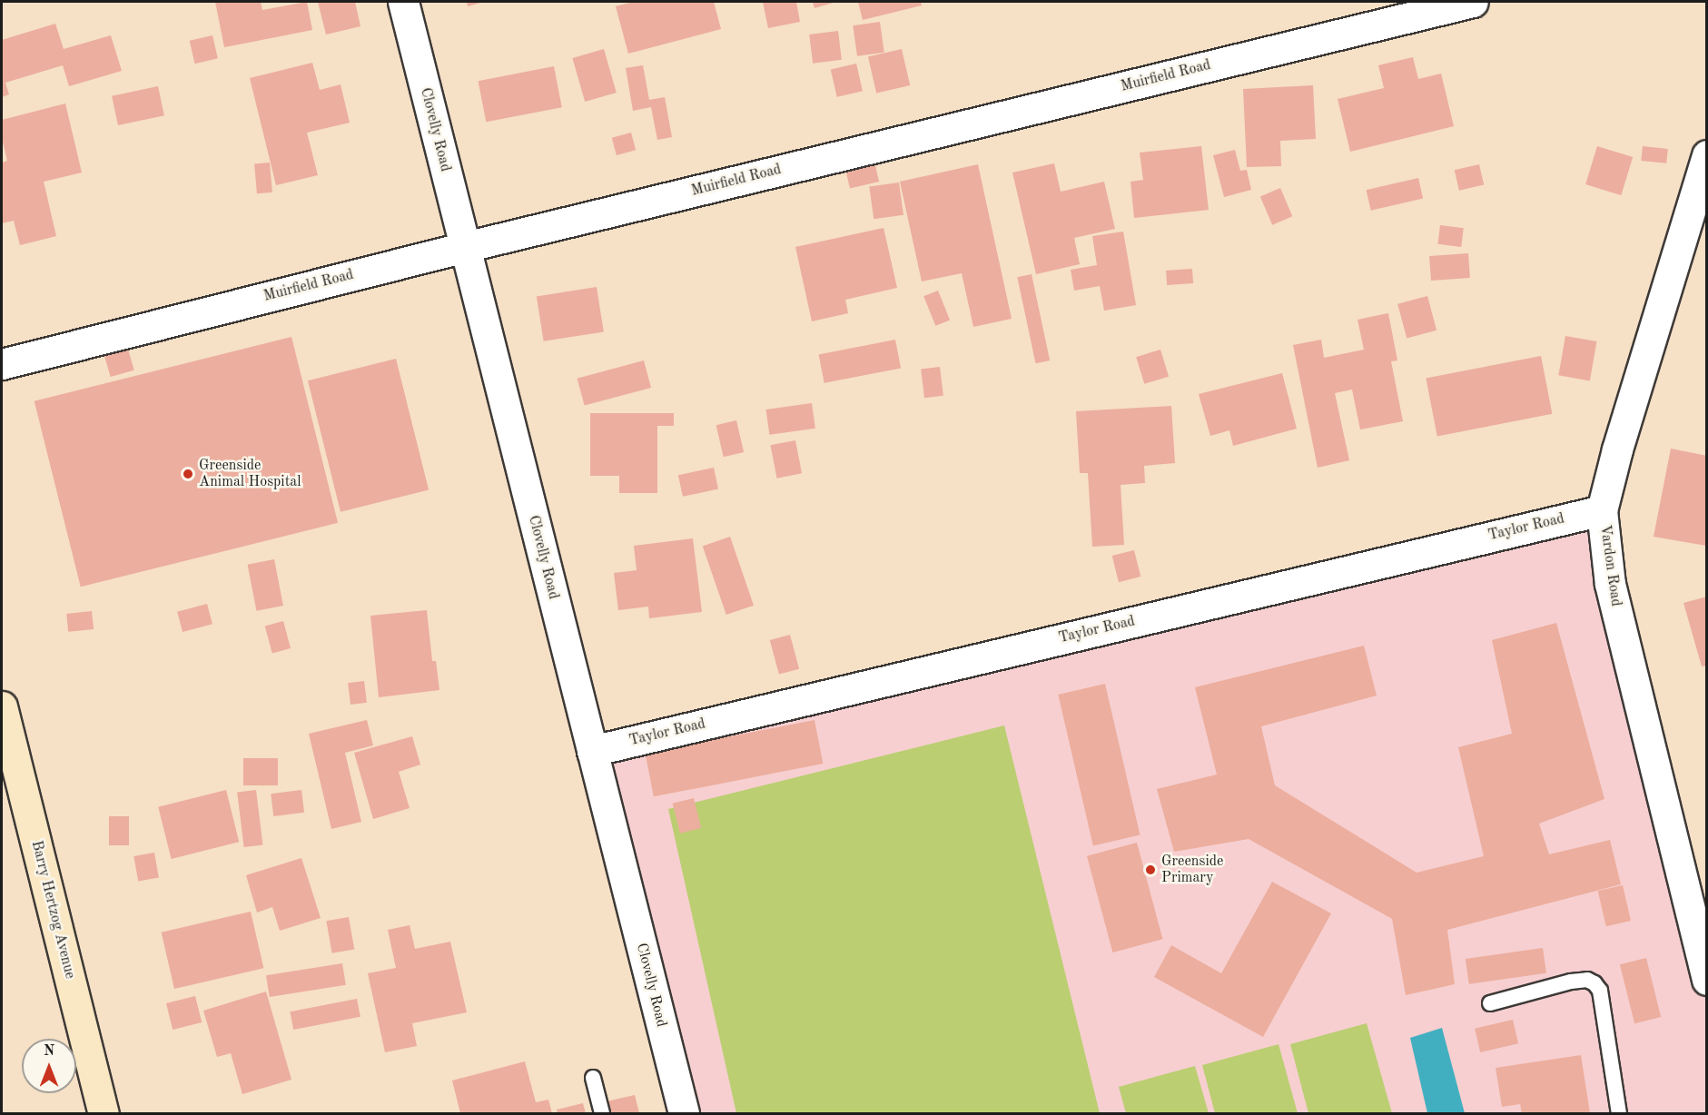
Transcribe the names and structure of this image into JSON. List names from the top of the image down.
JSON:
{
  "streets": {
    "main road": ["Barry Hertzog Avenue"],
    "street": [
      "Muirfield Road",
      "Clovelly Road",
      "Taylor Road",
      "Vardon Road"
    ]
  },
  "crossings": [
    ["Muirfield Road", "Clovelly Road"],
    ["Clovelly Road", "Taylor Road"],
    ["Taylor Road", "Vardon Road"]
  ],
  "places": ["Greenside Animal Hospital", "Greenside Primary"],
  "north": "top"
}
